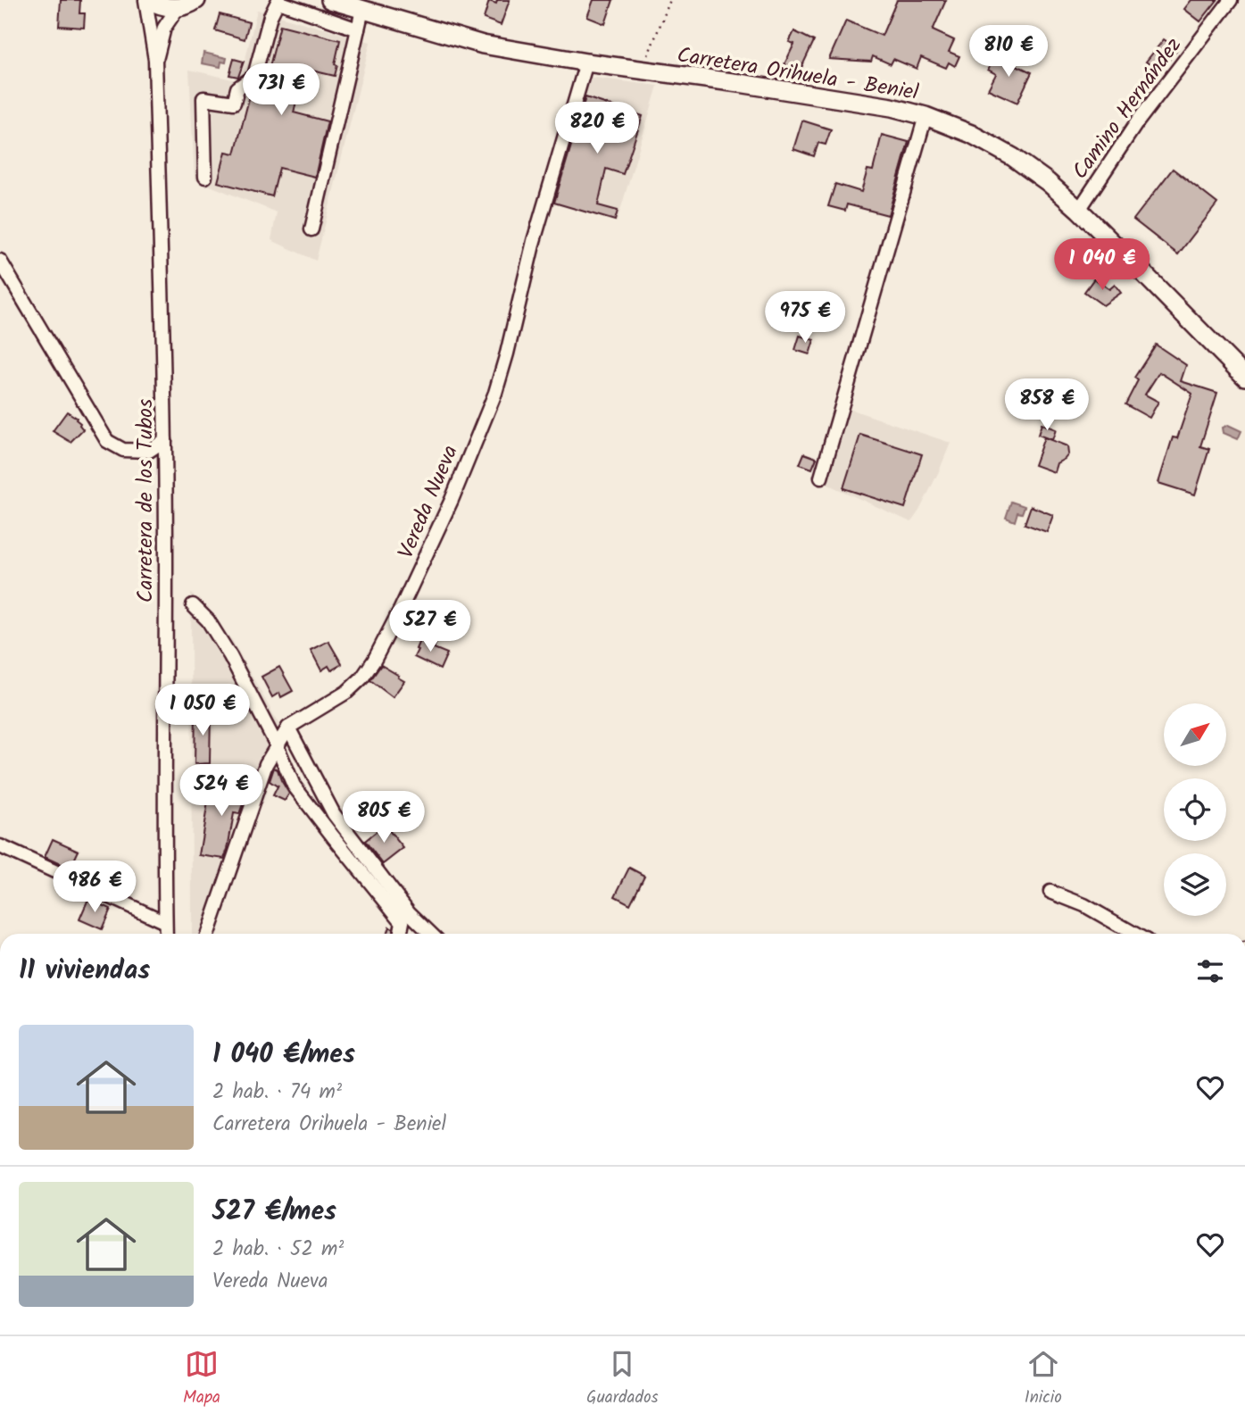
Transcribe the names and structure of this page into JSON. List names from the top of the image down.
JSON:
{
  "streets": {
    "main road": ["Carretera Orihuela - Beniel"],
    "street": ["Camino Hernández", "Carretera de los Tubos", "Vereda Nueva"]
  },
  "crossings": [
    ["Carretera Orihuela - Beniel", "Camino Hernández"],
    ["Carretera Orihuela - Beniel", "Vereda Nueva"]
  ],
  "north": "top right",
  "page": {
    "price": [
      "810 €",
      "731 €",
      "820 €",
      "1 040 €",
      "975 €",
      "858 €",
      "527 €",
      "1 050 €",
      "524 €",
      "805 €",
      "986 €"
    ],
    "heading": "11 viviendas",
    "list": [
      {
        "name": "1 040 €/mes",
        "note": "2 hab. · 74 m² · Carretera Orihuela - Beniel"
      },
      {
        "name": "527 €/mes",
        "note": "2 hab. · 52 m² · Vereda Nueva"
      }
    ],
    "tabs": ["Mapa", "Guardados", "Inicio"]
  }
}
